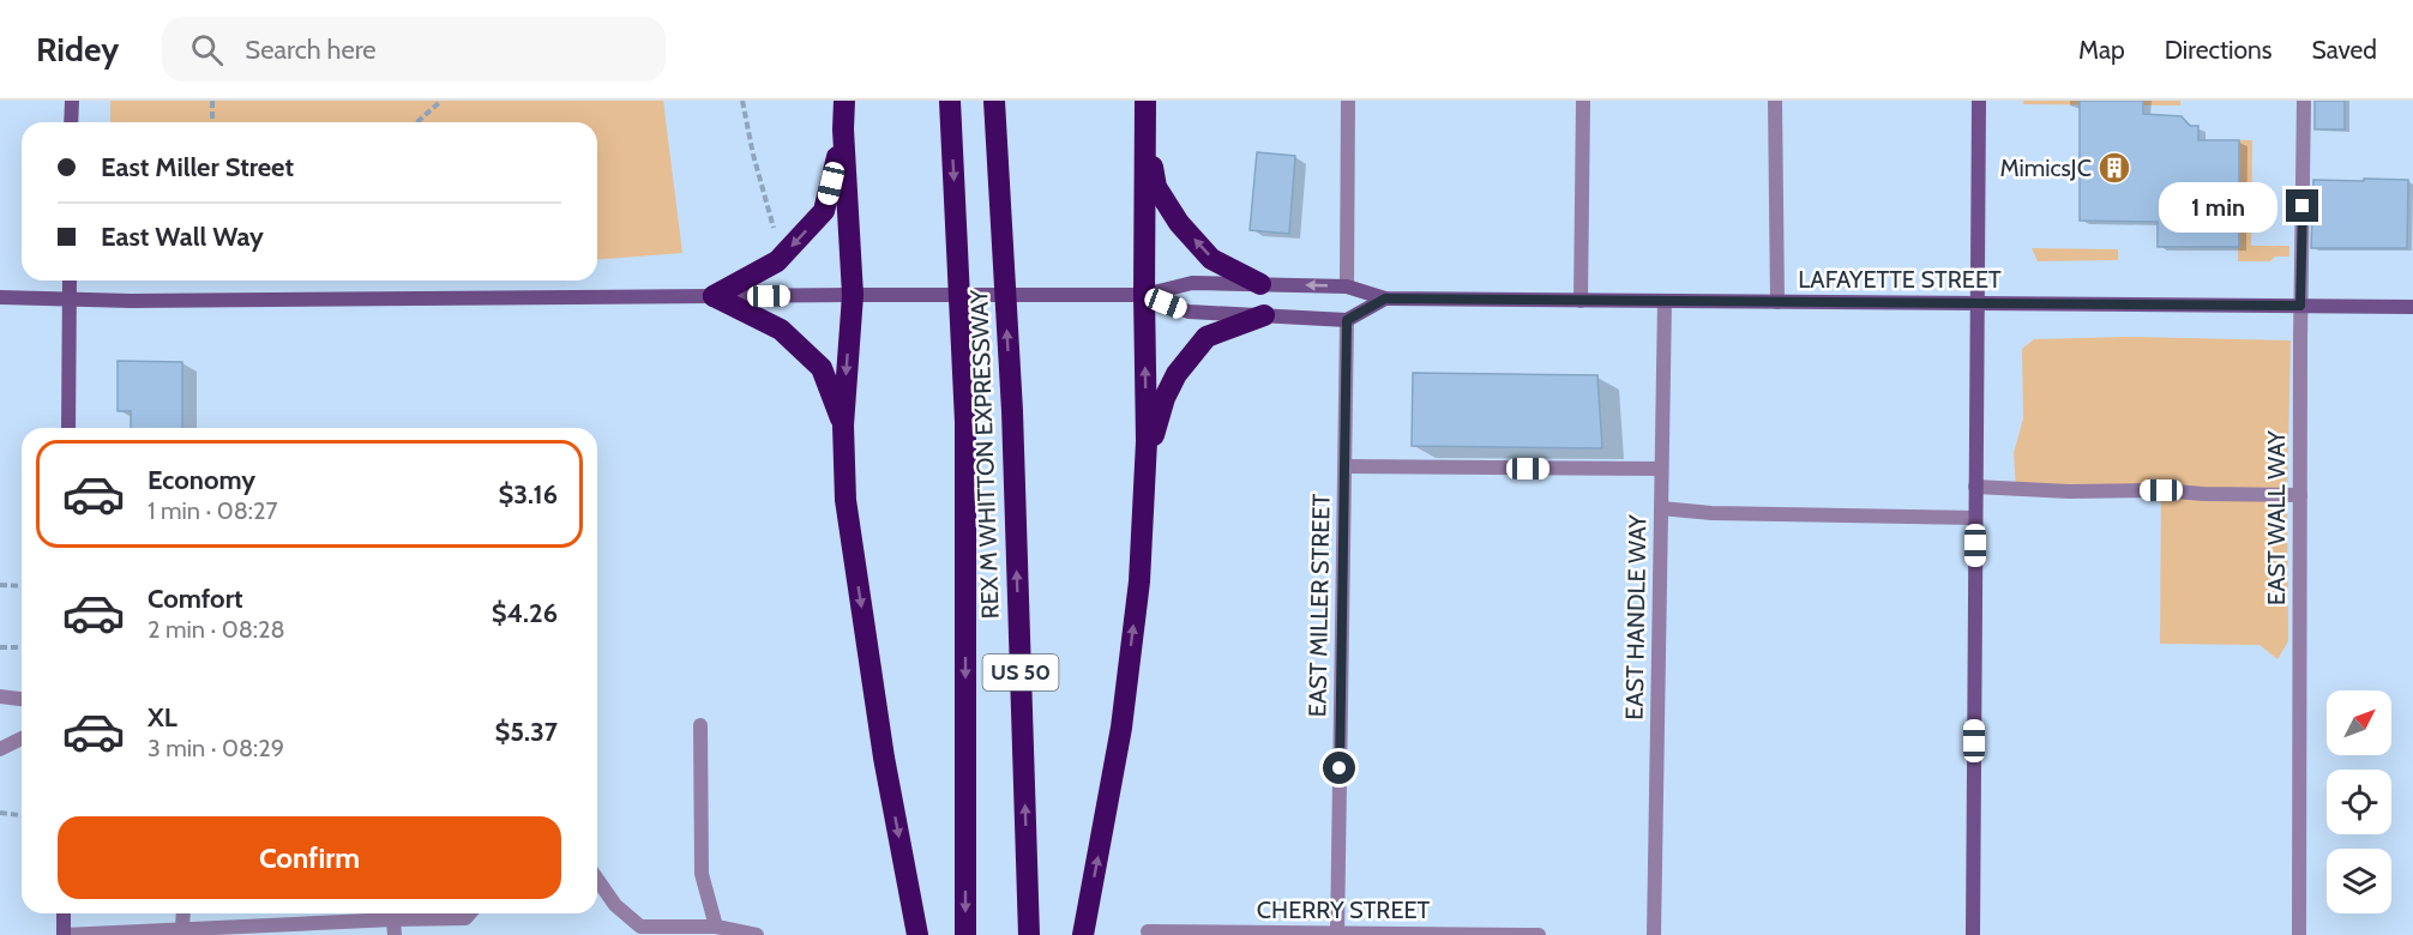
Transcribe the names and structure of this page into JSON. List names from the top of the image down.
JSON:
{
  "streets": {
    "highway": ["REX M WHITTON EXPRESSWAY", "US 50"],
    "main road": ["LAFAYETTE STREET"],
    "street": [
      "EAST WALL WAY",
      "EAST MILLER STREET",
      "EAST HANDLE WAY",
      "CHERRY STREET"
    ]
  },
  "crossings": [
    ["LAFAYETTE STREET", "EAST WALL WAY"],
    ["LAFAYETTE STREET", "EAST MILLER STREET"],
    ["LAFAYETTE STREET", "EAST HANDLE WAY"],
    ["EAST MILLER STREET", "CHERRY STREET"]
  ],
  "places": {
    "building": ["MimicsJC"]
  },
  "north": "top right",
  "page": {
    "header": "Ridey",
    "search": "Search here",
    "nav": ["Map", "Directions", "Saved"],
    "banner": ["East Miller Street", "East Wall Way"],
    "bubble": "1 min",
    "list": [
      {
        "name": "Economy",
        "note": "1 min · 08:27",
        "value": "$3.16"
      },
      {
        "name": "Comfort",
        "note": "2 min · 08:28",
        "value": "$4.26"
      },
      {
        "name": "XL",
        "note": "3 min · 08:29",
        "value": "$5.37"
      }
    ],
    "buttons": "Confirm"
  }
}
